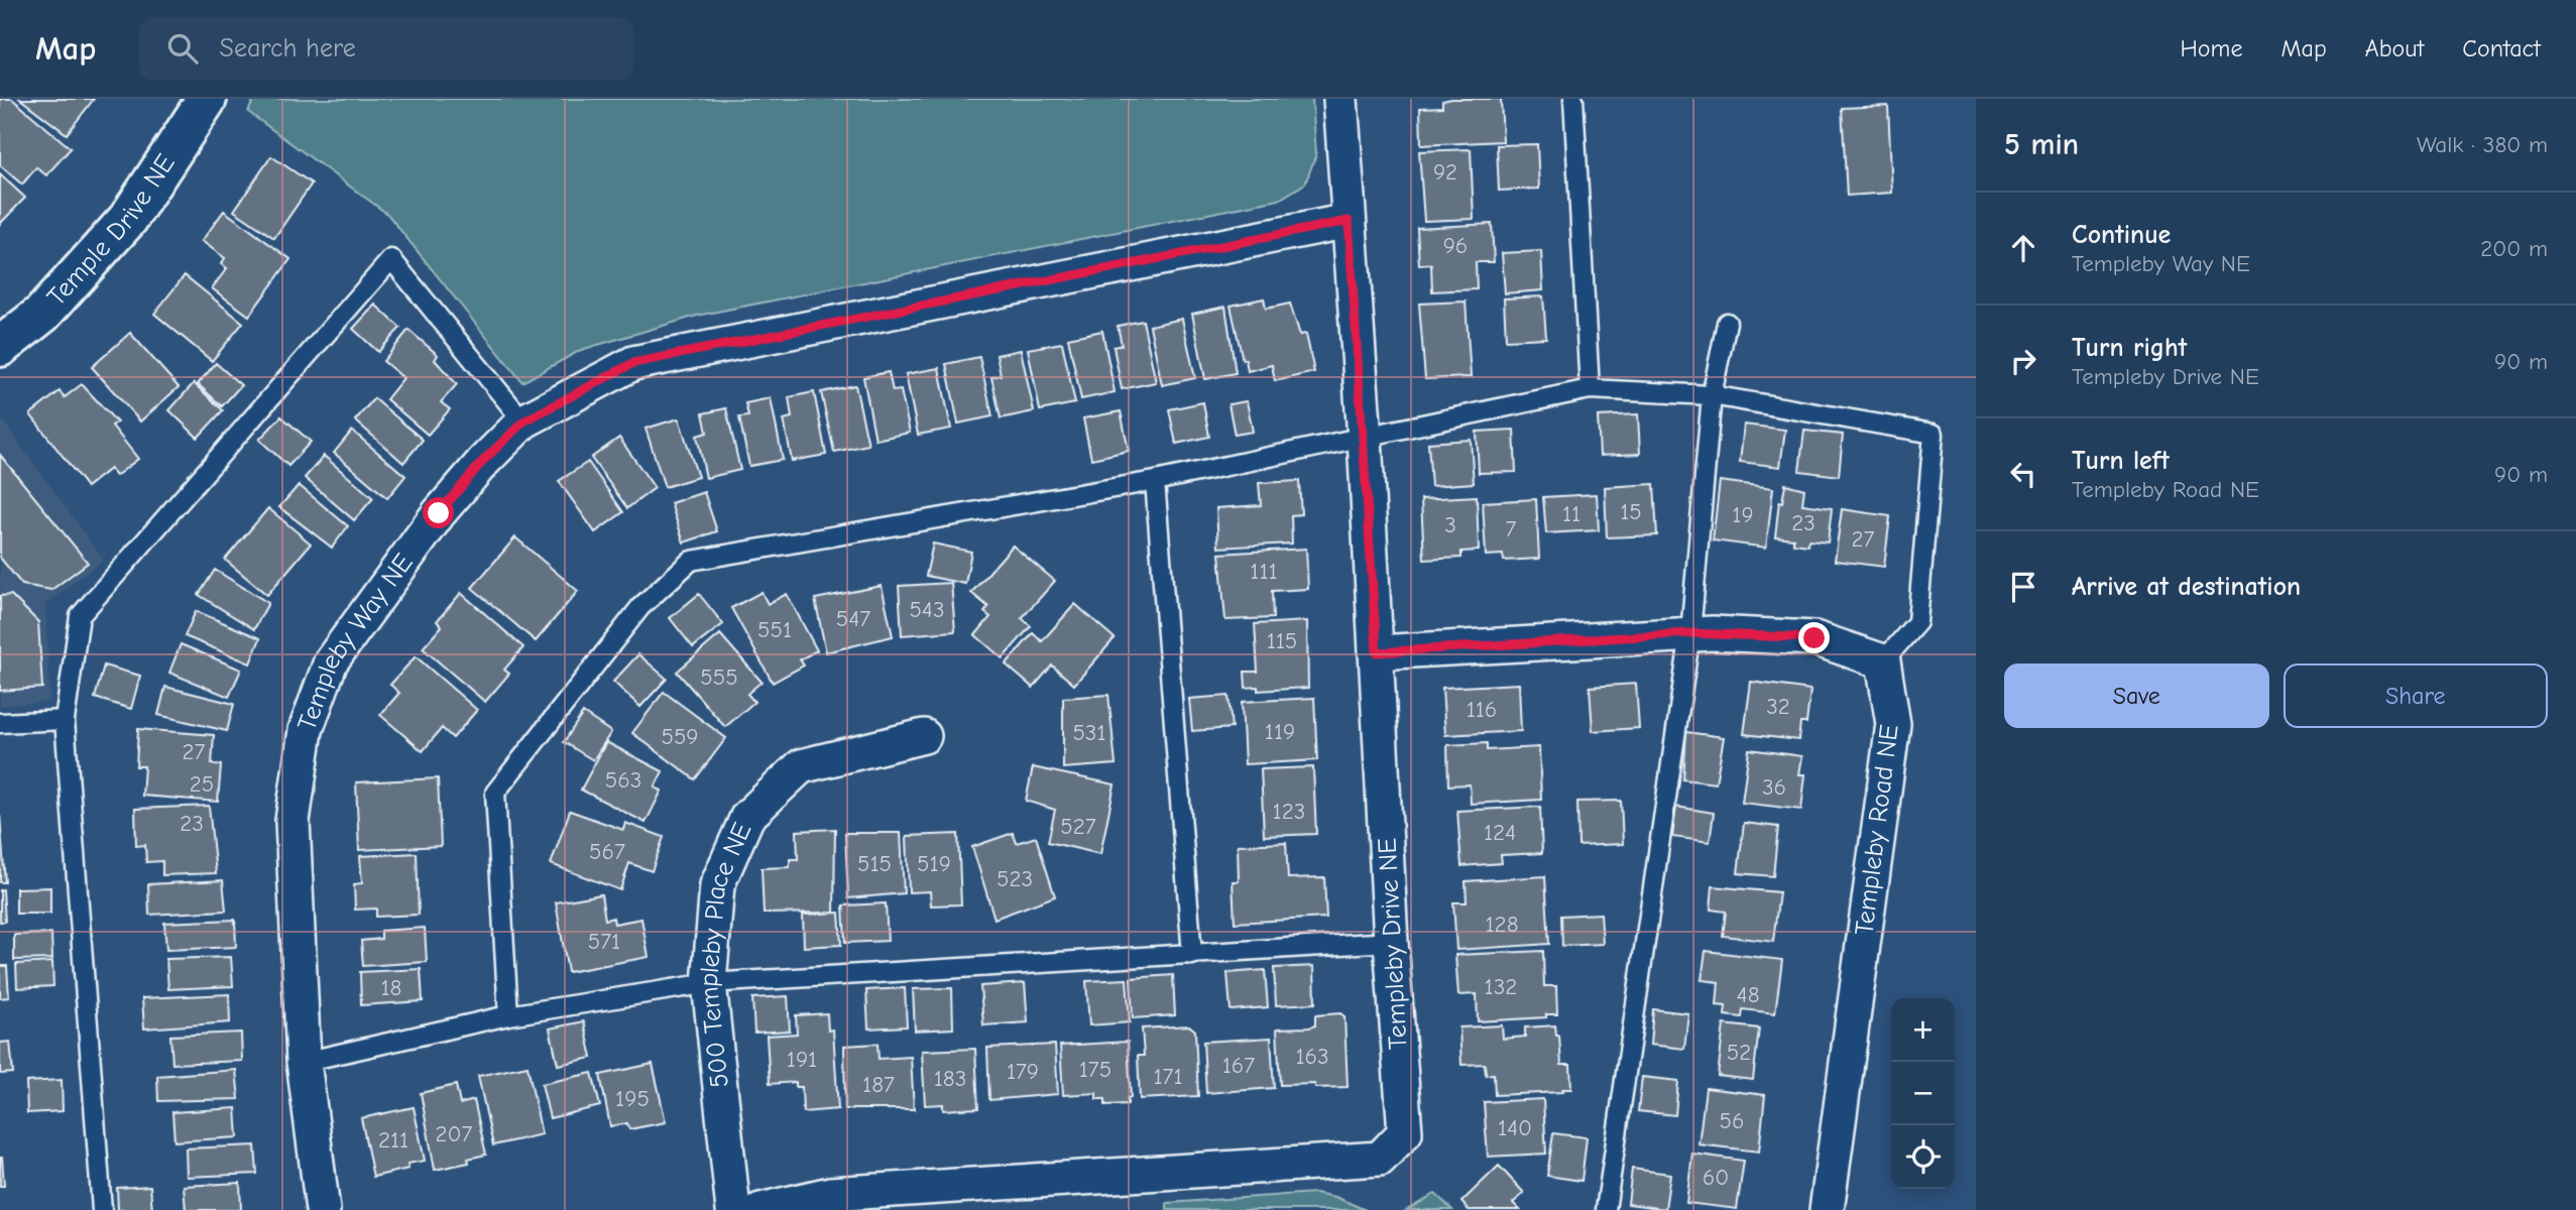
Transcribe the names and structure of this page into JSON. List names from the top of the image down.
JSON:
{
  "streets": {
    "street": [
      "Temple Drive NE",
      "Templeby Way NE",
      "Templeby Road NE",
      "Templeby Drive NE",
      "500 Templeby Place NE"
    ]
  },
  "crossings": [
    ["Templeby Way NE", "Templeby Drive NE"]
  ],
  "house_numbers": [
    "92",
    "96",
    "15",
    "11",
    "19",
    "23",
    "3",
    "7",
    "27",
    "111",
    "543",
    "547",
    "551",
    "115",
    "555",
    "32",
    "116",
    "119",
    "531",
    "559",
    "27",
    "563",
    "25",
    "36",
    "123",
    "23",
    "527",
    "124",
    "567",
    "515",
    "519",
    "523",
    "128",
    "571",
    "132",
    "18",
    "48",
    "52",
    "163",
    "191",
    "167",
    "175",
    "179",
    "171",
    "183",
    "187",
    "195",
    "56",
    "140",
    "207",
    "211",
    "60"
  ],
  "page": {
    "header": "Map",
    "search": "Search here",
    "nav": [
      "Home",
      "Map",
      "About",
      "Contact"
    ],
    "heading": ["5 min", "Walk · 380 m"],
    "list": [
      ["Continue", "Templeby Way NE", "200 m"],
      ["Turn right", "Templeby Drive NE", "90 m"],
      ["Turn left", "Templeby Road NE", "90 m"],
      "Arrive at destination"
    ],
    "buttons": ["Save", "Share"],
    "map_buttons": ["+", "−"]
  }
}
